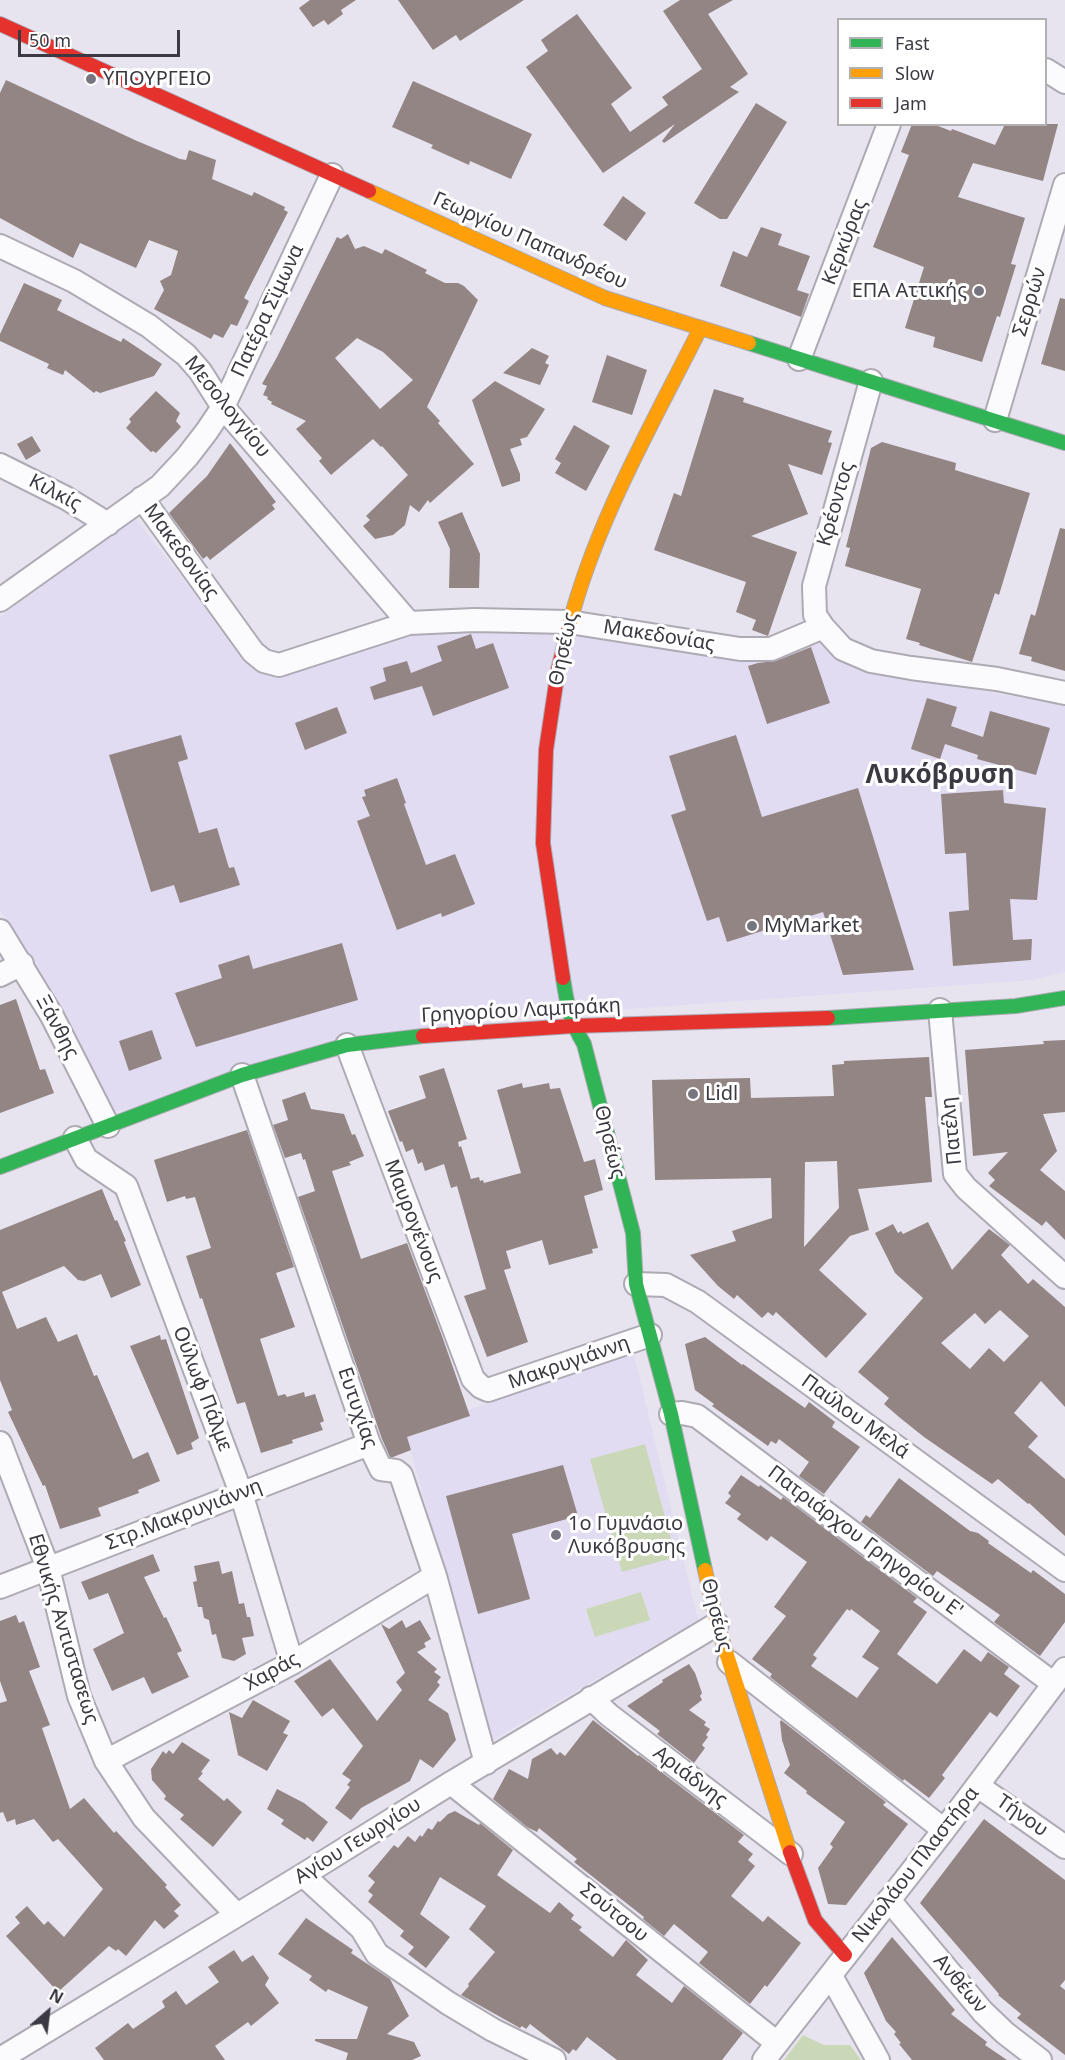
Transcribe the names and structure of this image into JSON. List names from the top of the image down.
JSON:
{
  "streets": {
    "main road": ["Γεωργίου Παπανδρέου", "Θησέως", "Γρηγορίου Λαμπράκη"],
    "street": [
      "Κερκύρας",
      "Σερρών",
      "Πατέρα Σϊμωνα",
      "Μεσολογγίου",
      "Κιλκίς",
      "Κρέοντος",
      "Μακεδονίας",
      "Ξάνθης",
      "Πατέλη",
      "Μαυρογένους",
      "Μακρυγιάννη",
      "Ούλωφ Πάλμε",
      "Ευτυχίας",
      "Παύλου Μελά",
      "Στρ.Μακρυγιάννη",
      "Πατριάρχου Γρηγορίου Ε'",
      "Εθνικής Αντιστασεως",
      "Χαράς",
      "Αριάδνης",
      "Τήνου",
      "Αγίου Γεωργίου",
      "Νικολάου Πλαστήρα",
      "Σούτσου",
      "Ανθέων"
    ]
  },
  "crossings": [
    ["Γεωργίου Παπανδρέου", "Κερκύρας"],
    ["Γεωργίου Παπανδρέου", "Σερρών"],
    ["Γεωργίου Παπανδρέου", "Πατέρα Σϊμωνα"],
    ["Γεωργίου Παπανδρέου", "Κρέοντος"],
    ["Γεωργίου Παπανδρέου", "Θησέως"],
    ["Πατέρα Σϊμωνα", "Μεσολογγίου"],
    ["Πατέρα Σϊμωνα", "Κιλκίς"],
    ["Πατέρα Σϊμωνα", "Μακεδονίας"],
    ["Μεσολογγίου", "Μακεδονίας"],
    ["Κρέοντος", "Μακεδονίας"],
    ["Μακεδονίας", "Θησέως"],
    ["Θησέως", "Γρηγορίου Λαμπράκη"],
    ["Θησέως", "Μακρυγιάννη"],
    ["Θησέως", "Παύλου Μελά"],
    ["Θησέως", "Πατριάρχου Γρηγορίου Ε'"],
    ["Θησέως", "Αριάδνης"],
    ["Θησέως", "Αγίου Γεωργίου"],
    ["Θησέως", "Νικολάου Πλαστήρα"],
    ["Γρηγορίου Λαμπράκη", "Ξάνθης"],
    ["Γρηγορίου Λαμπράκη", "Πατέλη"],
    ["Γρηγορίου Λαμπράκη", "Μαυρογένους"],
    ["Γρηγορίου Λαμπράκη", "Ούλωφ Πάλμε"],
    ["Γρηγορίου Λαμπράκη", "Ευτυχίας"],
    ["Μαυρογένους", "Μακρυγιάννη"],
    ["Ούλωφ Πάλμε", "Στρ.Μακρυγιάννη"],
    ["Ούλωφ Πάλμε", "Χαράς"],
    ["Ευτυχίας", "Στρ.Μακρυγιάννη"],
    ["Ευτυχίας", "Χαράς"],
    ["Ευτυχίας", "Αγίου Γεωργίου"],
    ["Στρ.Μακρυγιάννη", "Εθνικής Αντιστασεως"],
    ["Πατριάρχου Γρηγορίου Ε'", "Νικολάου Πλαστήρα"],
    ["Εθνικής Αντιστασεως", "Χαράς"],
    ["Εθνικής Αντιστασεως", "Αγίου Γεωργίου"],
    ["Αριάδνης", "Αγίου Γεωργίου"],
    ["Τήνου", "Νικολάου Πλαστήρα"],
    ["Αγίου Γεωργίου", "Σούτσου"],
    ["Νικολάου Πλαστήρα", "Σούτσου"],
    ["Νικολάου Πλαστήρα", "Ανθέων"]
  ],
  "districts": ["Λυκόβρυση"],
  "places": [
    "ΥΠΟΥΡΓΕΙΟ",
    "ΕΠΑ Αττικής",
    "MyMarket",
    "Lidl",
    "1ο Γυμνάσιο Λυκόβρυσης"
  ],
  "legend": ["Fast", "Slow", "Jam"],
  "scale_bar": "50 m",
  "north": "top right"
}
